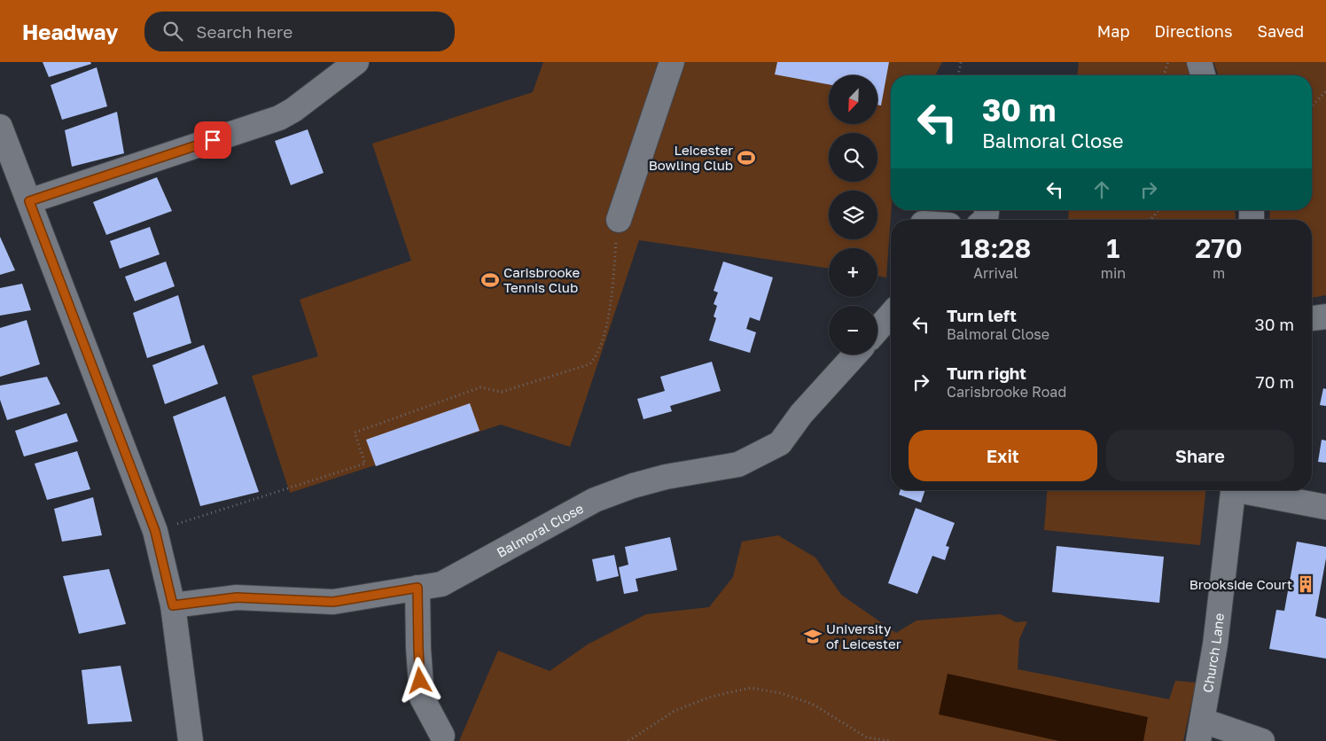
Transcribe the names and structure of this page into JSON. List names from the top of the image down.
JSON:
{
  "streets": {
    "street": ["Balmoral Close", "Church Lane"]
  },
  "places": {
    "sports": ["Leicester Bowling Club", "Carisbrooke Tennis Club"],
    "building": ["Brookside Court"],
    "school or university": ["University of Leicester"]
  },
  "north": "bottom left",
  "page": {
    "header": "Headway",
    "search": "Search here",
    "nav": ["Map", "Directions", "Saved"],
    "map_buttons": ["+", "−"],
    "turn": ["30 m", "Balmoral Close"],
    "eta": [
      "18:28",
      "Arrival",
      "1",
      "min",
      "270",
      "m"
    ],
    "list": [
      {
        "name": "Turn left",
        "note": "Balmoral Close",
        "value": "30 m"
      },
      {
        "name": "Turn right",
        "note": "Carisbrooke Road",
        "value": "70 m"
      }
    ],
    "buttons": ["Exit", "Share"]
  }
}
